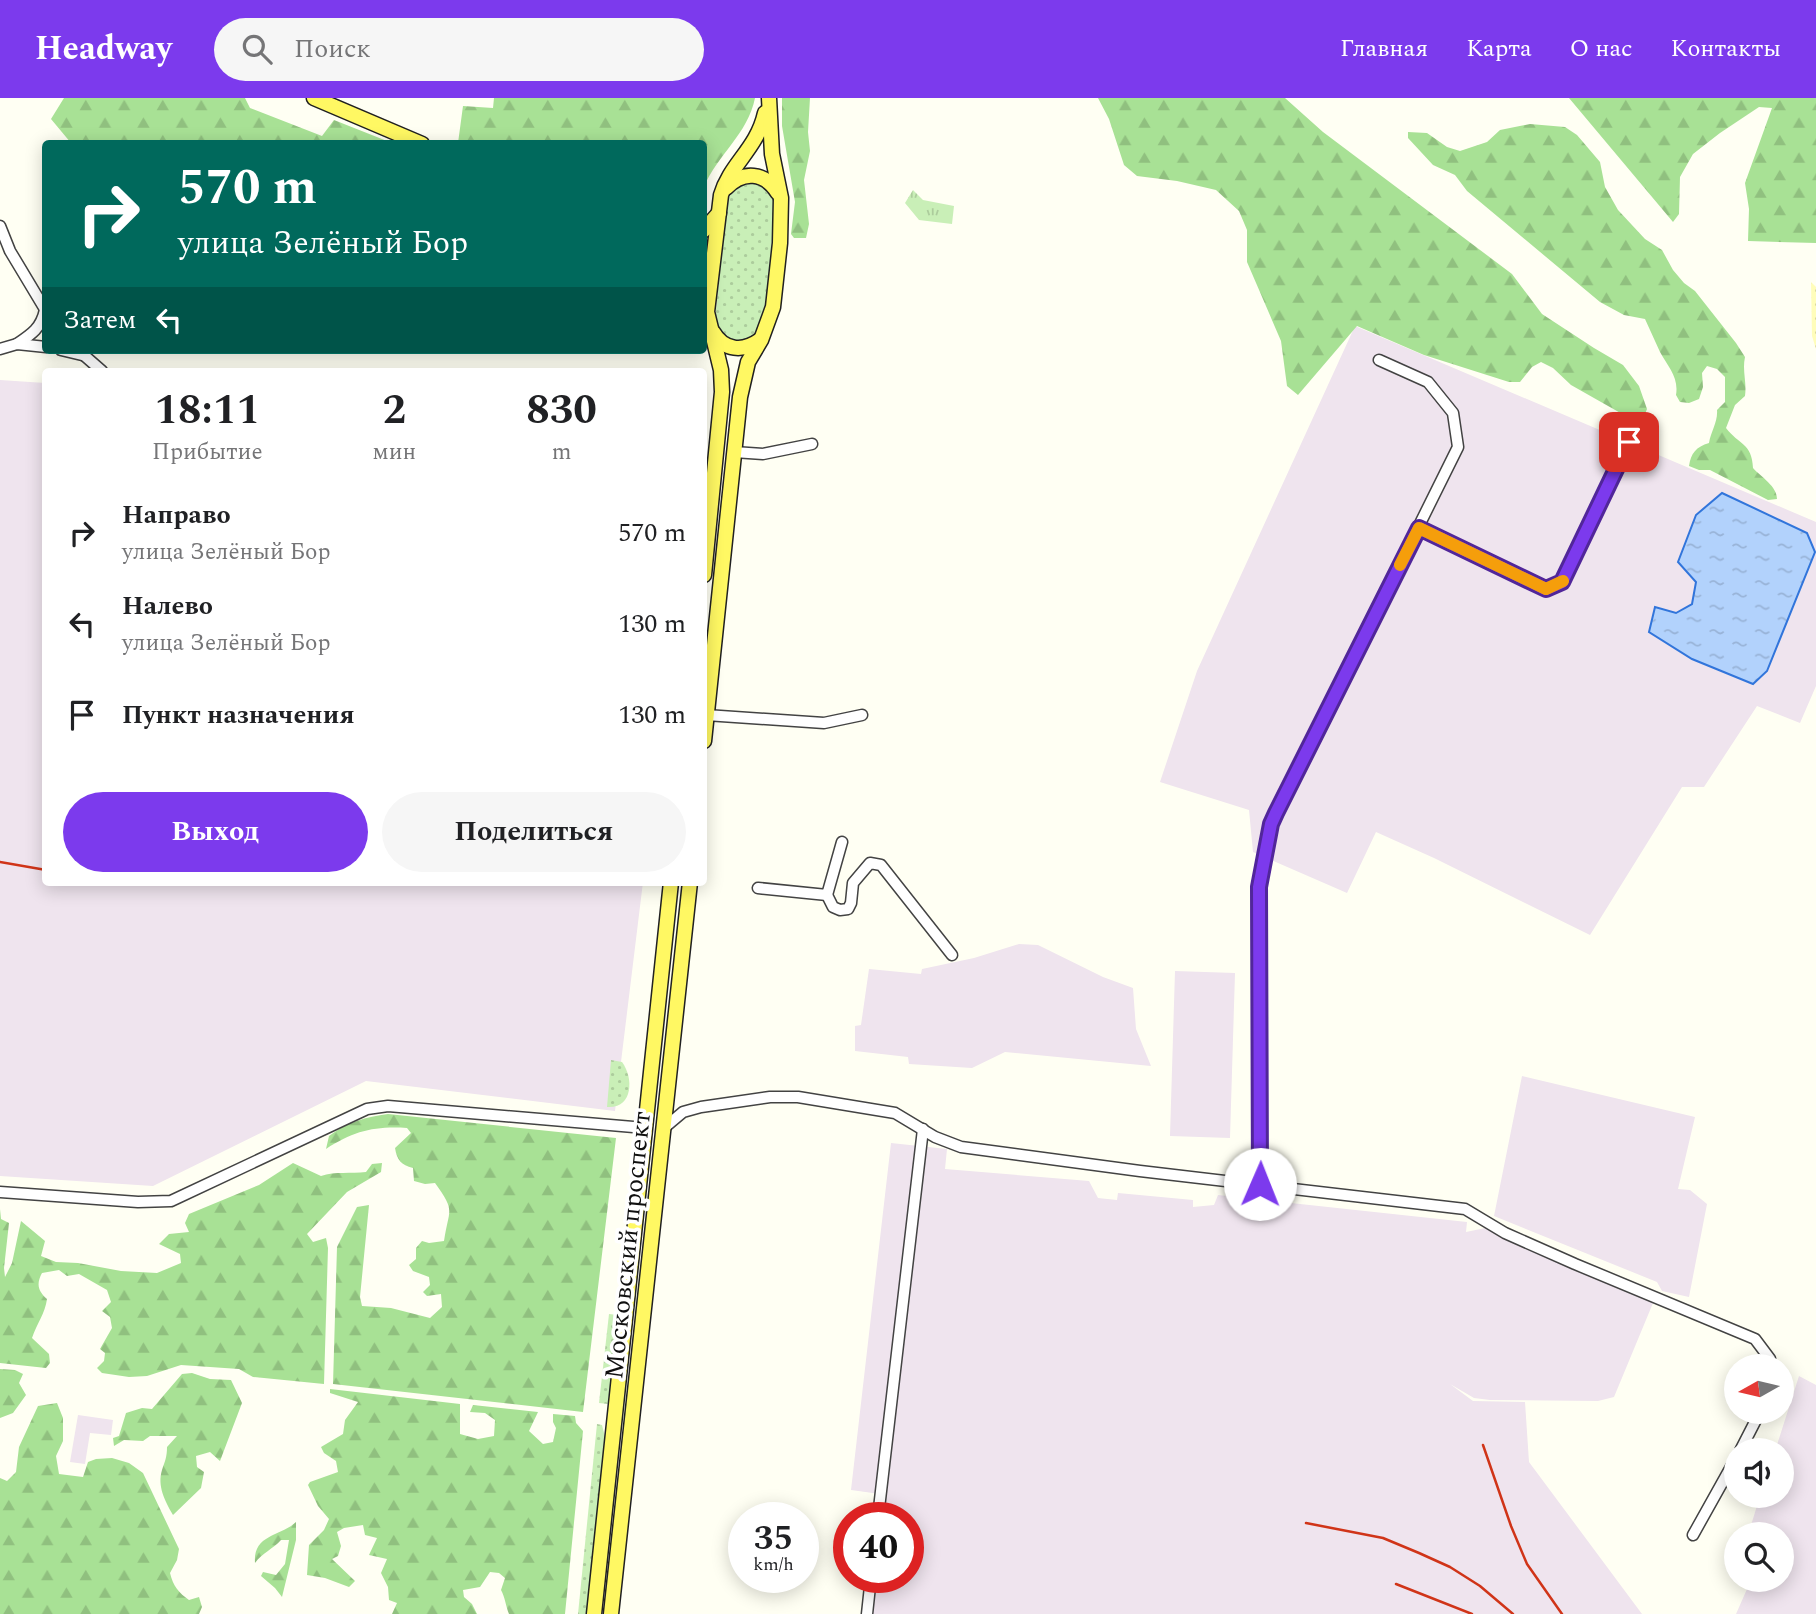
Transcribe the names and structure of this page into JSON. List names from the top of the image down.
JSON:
{
  "streets": {
    "main road": ["Московский проспект"]
  },
  "north": "left",
  "page": {
    "header": "Headway",
    "search": "Поиск",
    "nav": [
      "Главная",
      "Карта",
      "О нас",
      "Контакты"
    ],
    "turn": ["570 m", "улица Зелёный Бор"],
    "then": "Затем",
    "eta": [
      "18:11",
      "Прибытие",
      "2",
      "мин",
      "830",
      "m"
    ],
    "list": [
      {
        "name": "Направо",
        "note": "улица Зелёный Бор",
        "value": "570 m"
      },
      {
        "name": "Налево",
        "note": "улица Зелёный Бор",
        "value": "130 m"
      },
      {
        "name": "Пункт назначения",
        "value": "130 m"
      }
    ],
    "buttons": ["Выход", "Поделиться"],
    "speed": "35 km/h",
    "limit": "40"
  }
}
